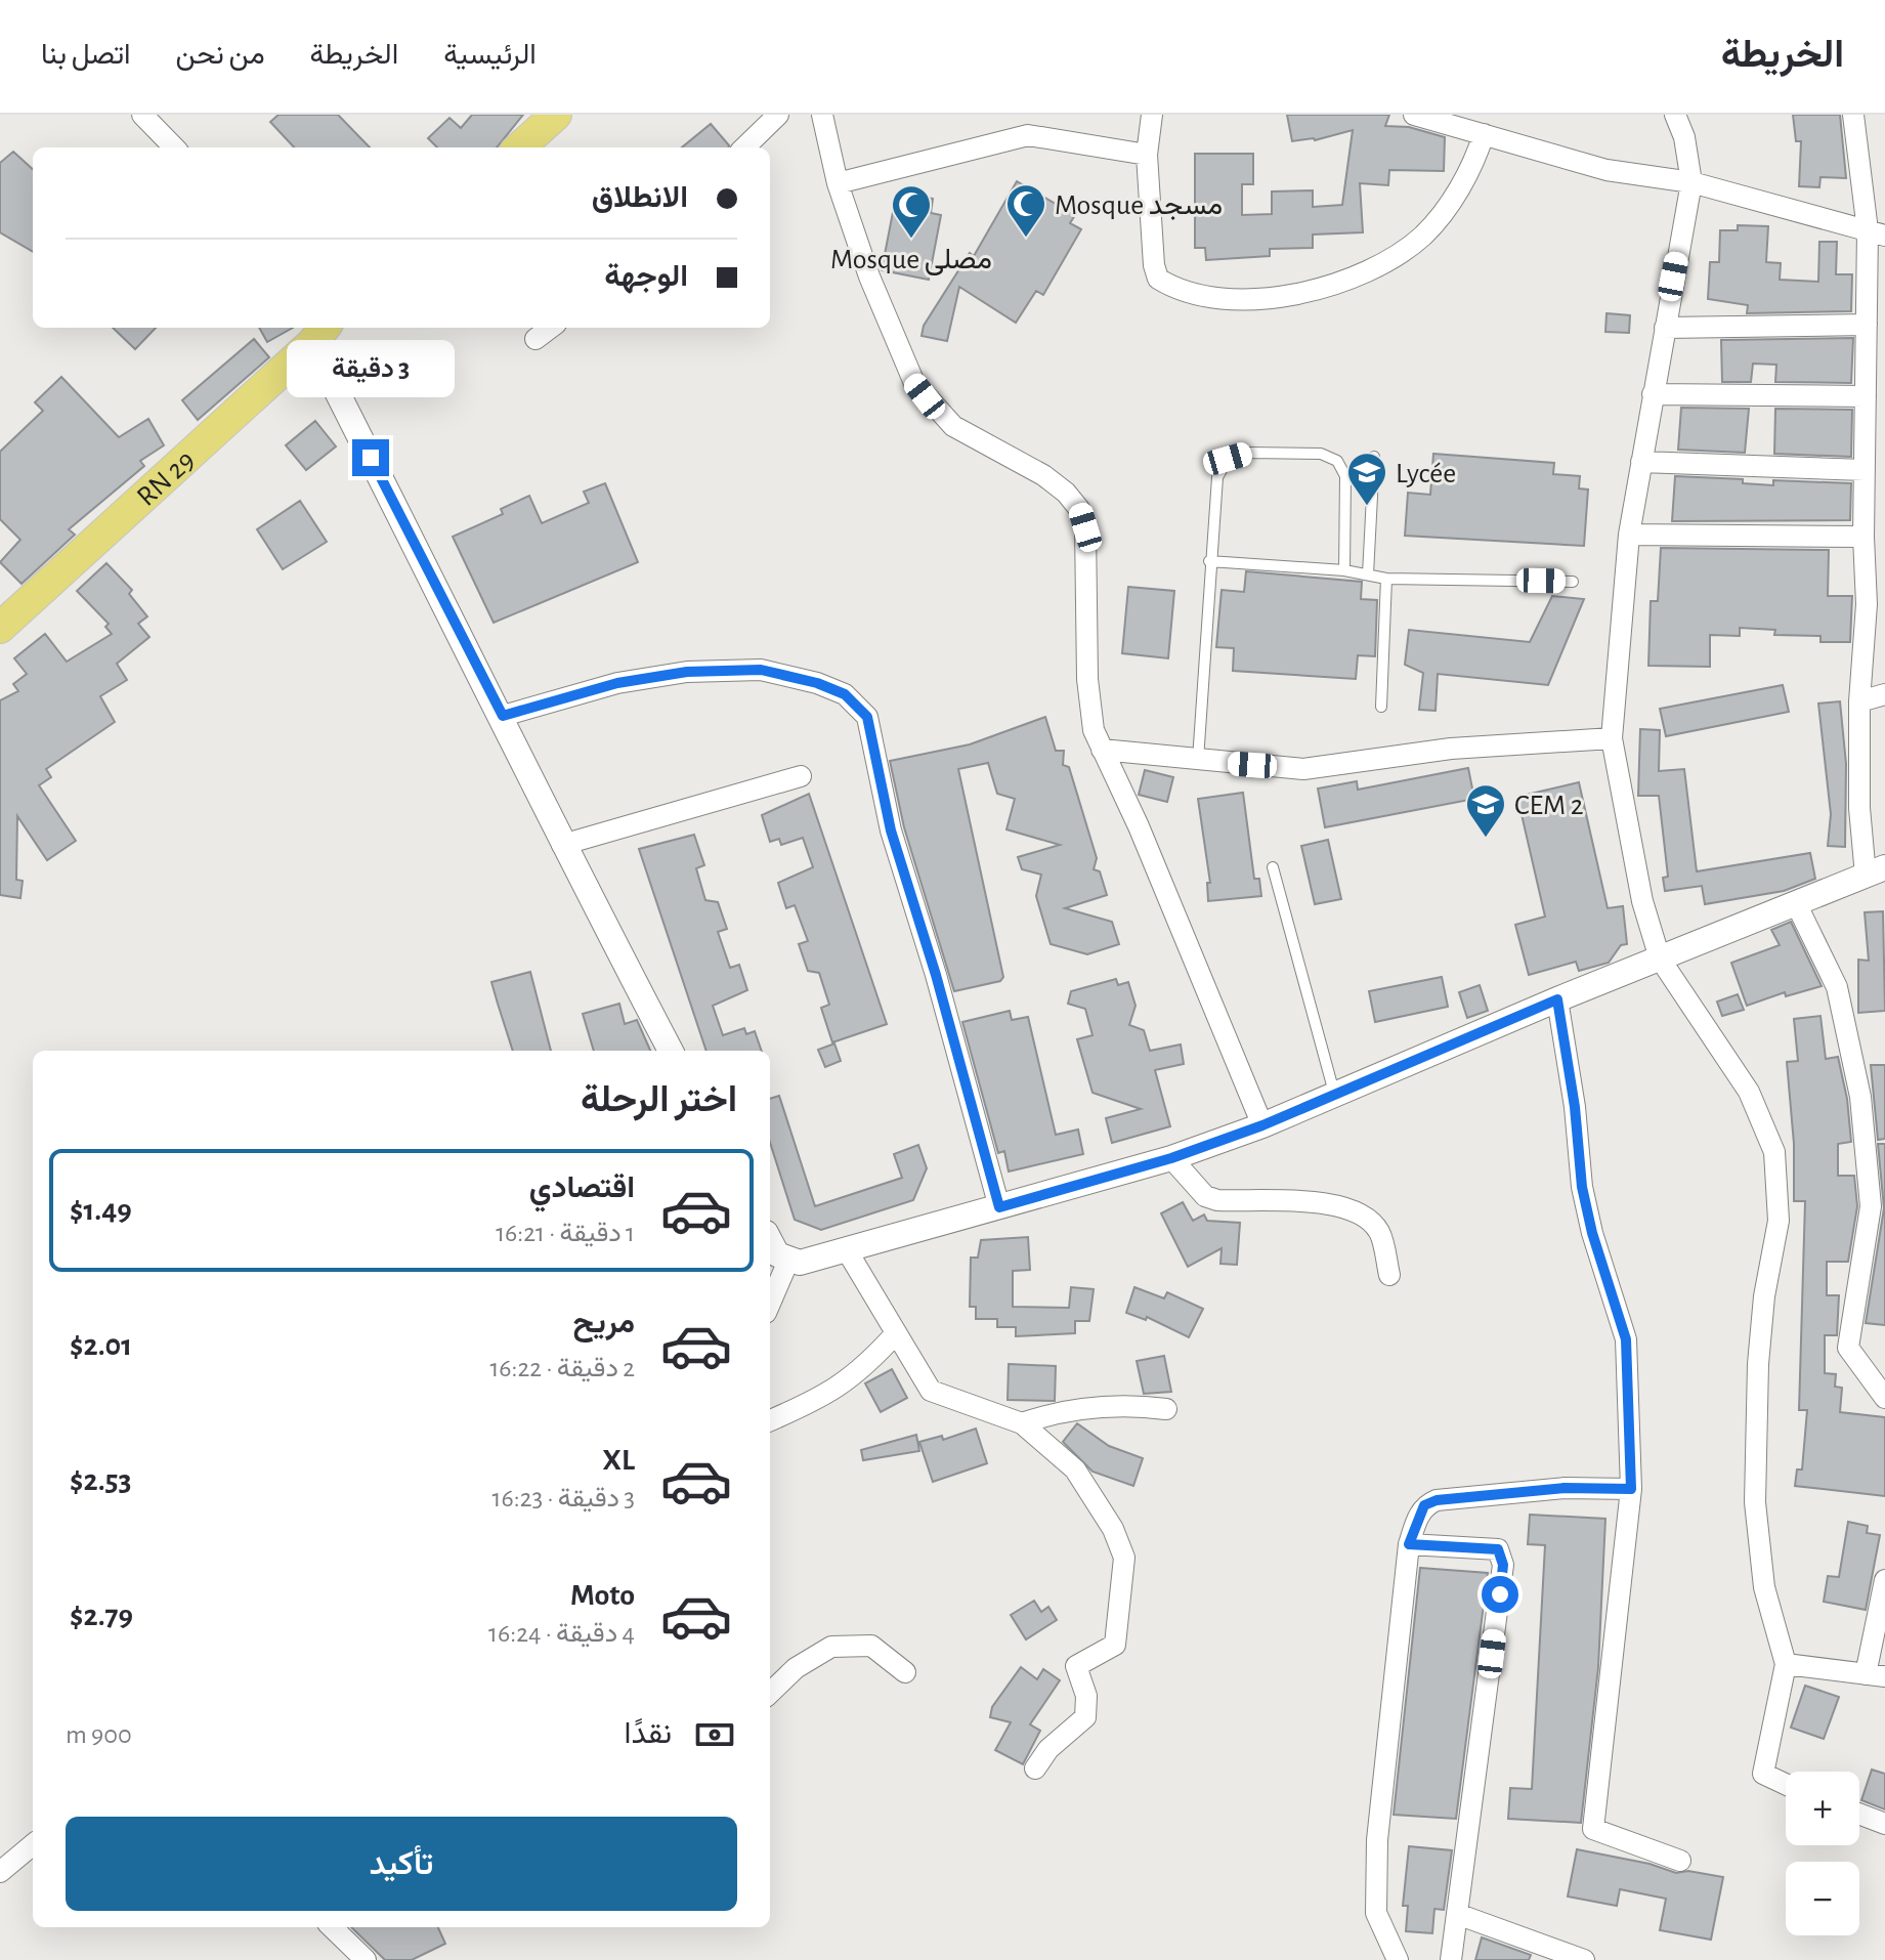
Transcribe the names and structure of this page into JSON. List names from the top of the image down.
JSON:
{
  "streets": {
    "main road": ["RN 29"]
  },
  "places": {
    "mosque": ["Mosque مسجد", "Mosque مصلى"],
    "school or university": ["Lycée", "CEM 2"]
  },
  "page": {
    "header": "الخريطة",
    "nav": [
      "الرئيسية",
      "الخريطة",
      "من نحن",
      "اتصل بنا"
    ],
    "banner": ["الانطلاق", "الوجهة"],
    "bubble": "3 دقيقة",
    "heading": "اختر الرحلة",
    "list": [
      {
        "name": "اقتصادي",
        "note": "1 دقيقة · 16:21",
        "value": "$1.49"
      },
      {
        "name": "مريح",
        "note": "2 دقيقة · 16:22",
        "value": "$2.01"
      },
      {
        "name": "XL",
        "note": "3 دقيقة · 16:23",
        "value": "$2.53"
      },
      {
        "name": "Moto",
        "note": "4 دقيقة · 16:24",
        "value": "$2.79"
      }
    ],
    "pay": ["نقدًا", "900 m"],
    "map_buttons": ["+", "−"],
    "buttons": "تأكيد"
  }
}
